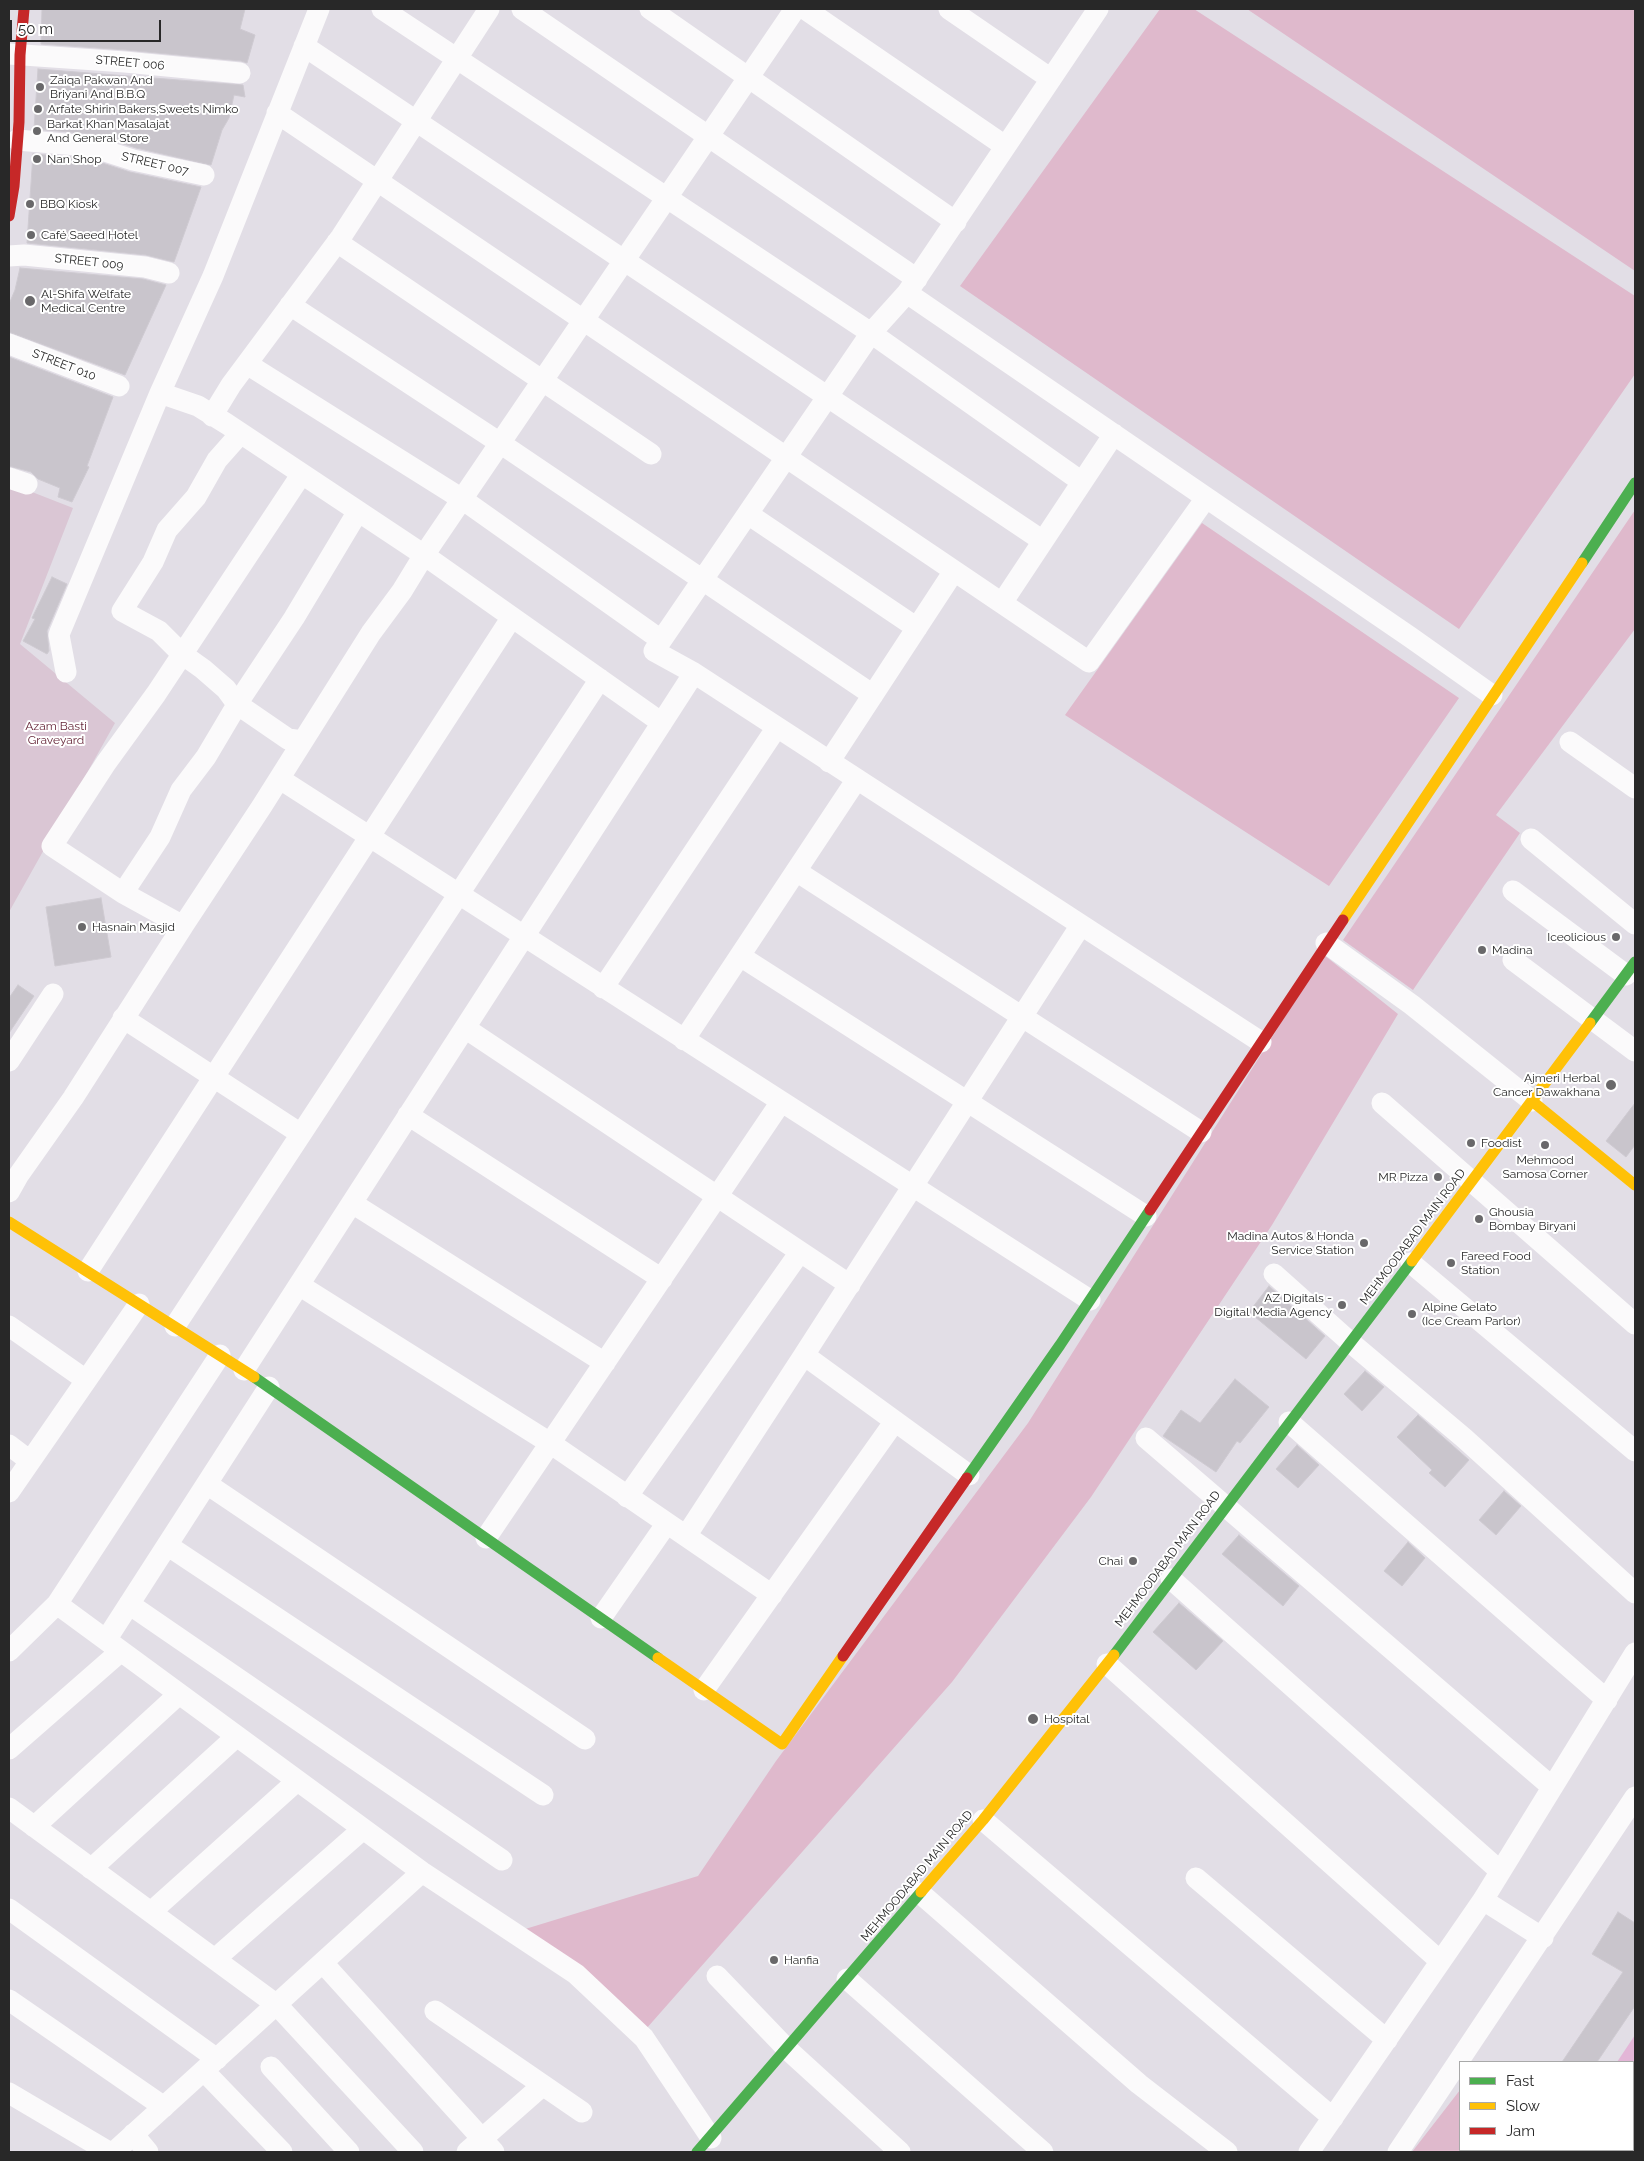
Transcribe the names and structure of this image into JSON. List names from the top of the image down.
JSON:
{
  "streets": {
    "street": [
      "STREET 006",
      "STREET 007",
      "STREET 009",
      "STREET 010",
      "MEHMOODABAD MAIN ROAD"
    ]
  },
  "parks": ["Azam Basti Graveyard"],
  "places": [
    "Zaiqa Pakwan And Briyani And B.B.Q",
    "Arfate Shirin Bakers,Sweets Nimko",
    "Barkat Khan Masalajat And General Store",
    "Nan Shop",
    "BBQ Kiosk",
    "Café Saeed Hotel",
    "Al-Shifa Welfate Medical Centre",
    "Hasnain Masjid",
    "Iceolicious",
    "Madina",
    "Ajmeri Herbal Cancer Dawakhana",
    "Foodist",
    "Mehmood Samosa Corner",
    "MR Pizza",
    "Ghousia Bombay Biryani",
    "Madina Autos & Honda Service Station",
    "Fareed Food Station",
    "AZ Digitals - Digital Media Agency",
    "Alpine Gelato (Ice Cream Parlor)",
    "Chai",
    "Hospital",
    "Hanfia"
  ],
  "legend": ["Fast", "Slow", "Jam"],
  "scale_bar": "50 m"
}
